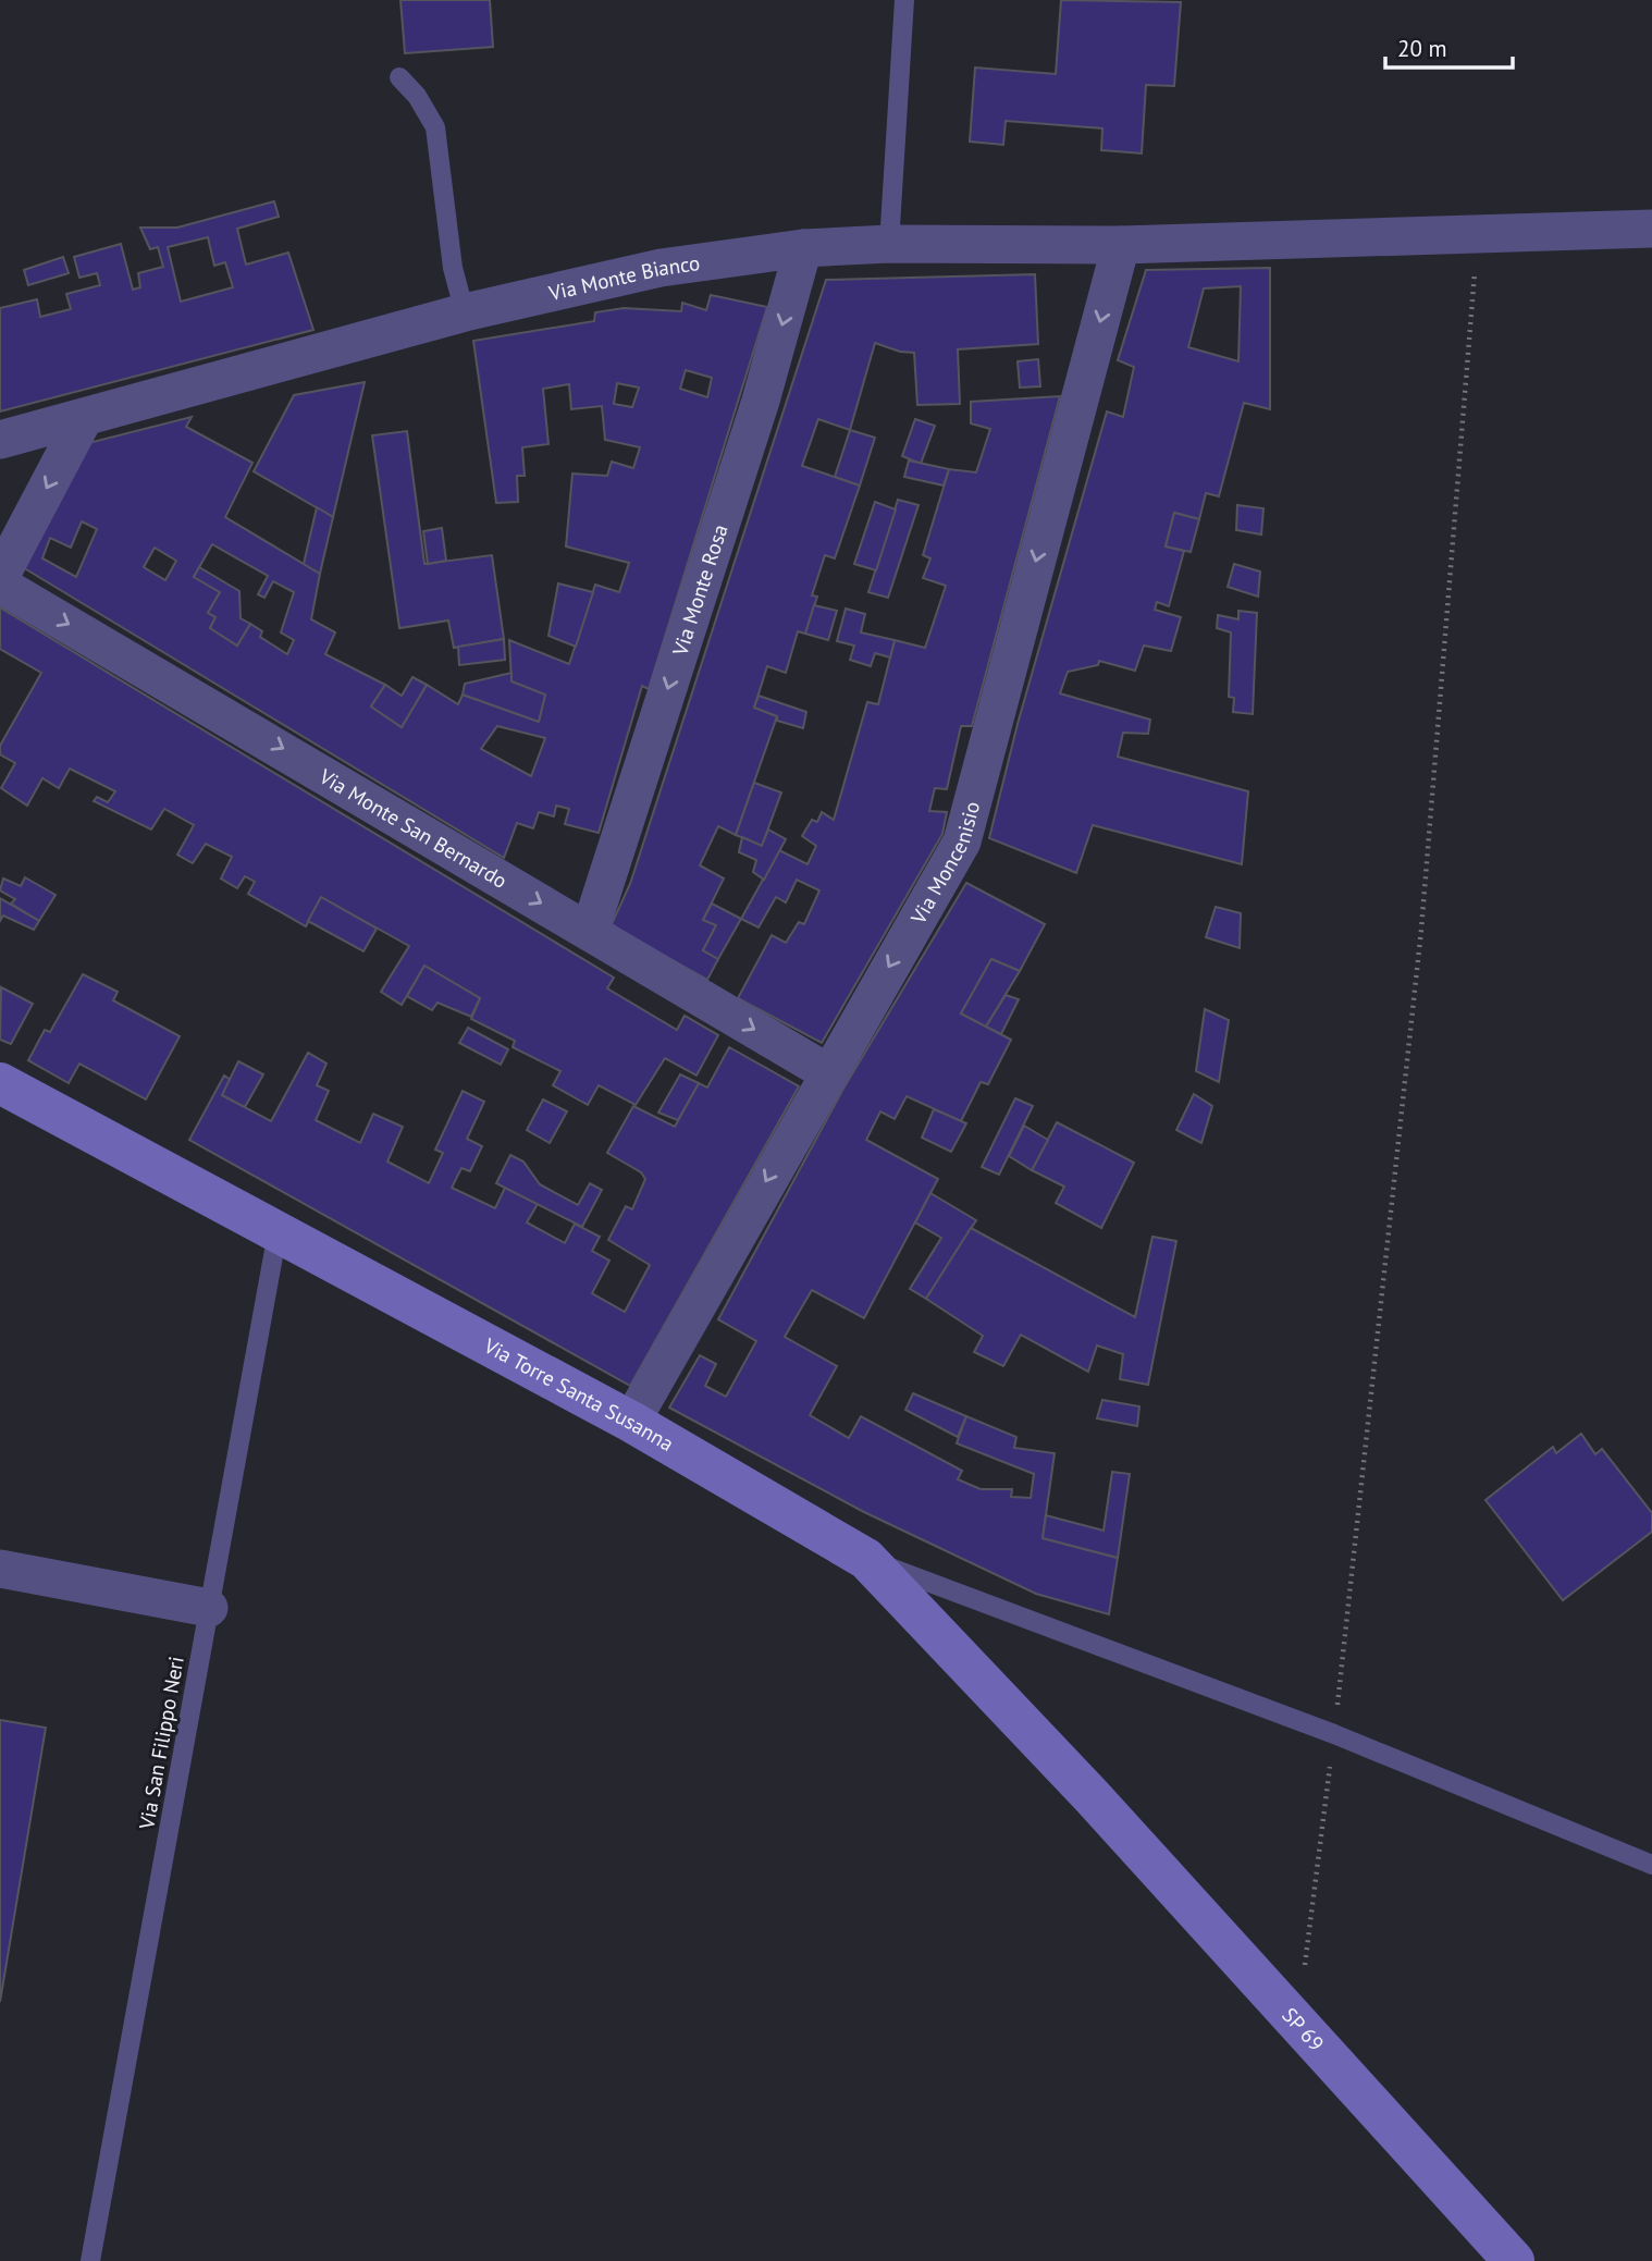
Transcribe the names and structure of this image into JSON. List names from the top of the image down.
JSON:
{
  "streets": {
    "main road": ["Via Torre Santa Susanna", "SP 69"],
    "street": [
      "Via Monte Bianco",
      "Via Monte Rosa",
      "Via Monte San Bernardo",
      "Via Moncenisio"
    ],
    "lane": ["Via San Filippo Neri"]
  },
  "crossings": [
    ["Via Monte Bianco", "Via Monte Rosa"],
    ["Via Monte Bianco", "Via Moncenisio"],
    ["Via Monte Rosa", "Via Monte San Bernardo"],
    ["Via Monte San Bernardo", "Via Moncenisio"],
    ["Via Moncenisio", "Via Torre Santa Susanna"],
    ["Via Torre Santa Susanna", "Via San Filippo Neri"],
    ["Via Torre Santa Susanna", "SP 69"]
  ],
  "one_way": ["Via Monte Rosa", "Via Monte San Bernardo", "Via Moncenisio"],
  "scale_bar": "20 m"
}
